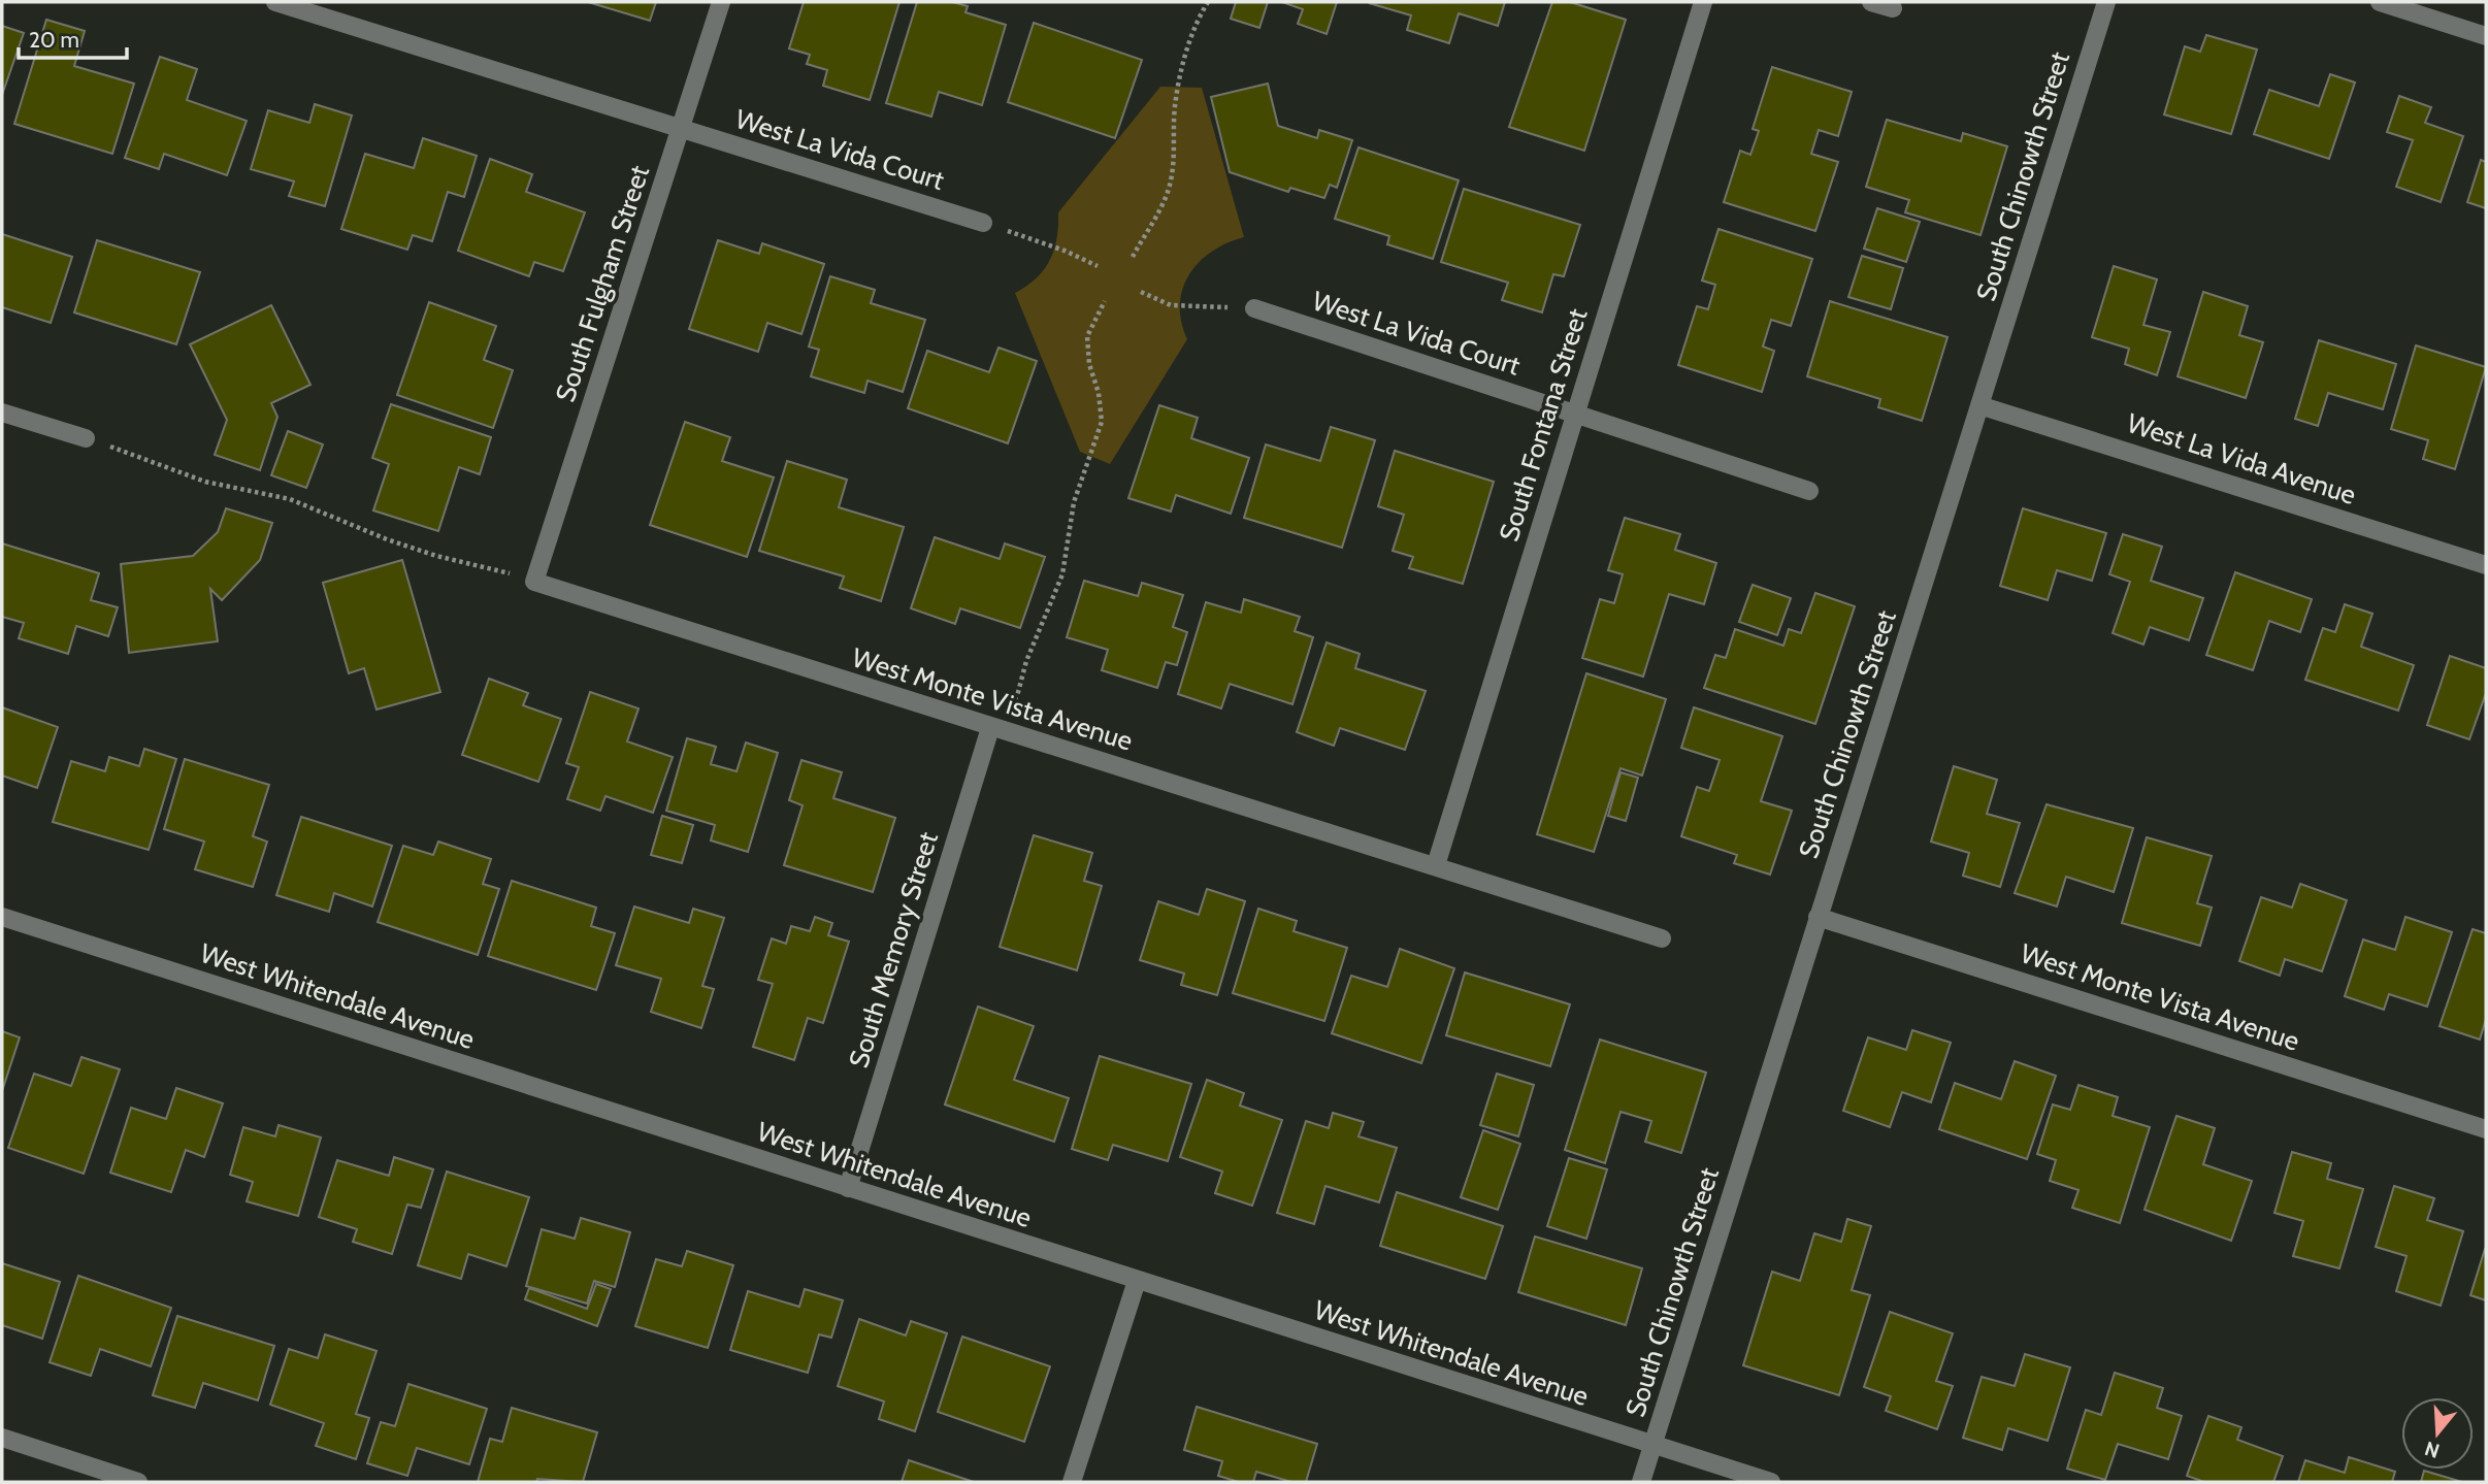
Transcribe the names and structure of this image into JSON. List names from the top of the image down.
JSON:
{
  "streets": {
    "street": [
      "West La Vida Court",
      "South Chinowth Street",
      "South Fulgham Street",
      "South Fontana Street",
      "West La Vida Avenue",
      "West Monte Vista Avenue",
      "South Memory Street",
      "West Whitendale Avenue"
    ]
  },
  "crossings": [
    ["West La Vida Court", "South Fulgham Street"],
    ["West La Vida Court", "South Fontana Street"],
    ["South Chinowth Street", "West La Vida Avenue"],
    ["South Chinowth Street", "West Monte Vista Avenue"],
    ["South Chinowth Street", "West Whitendale Avenue"],
    ["South Fulgham Street", "West Monte Vista Avenue"],
    ["South Fontana Street", "West Monte Vista Avenue"],
    ["West Monte Vista Avenue", "South Memory Street"],
    ["South Memory Street", "West Whitendale Avenue"]
  ],
  "scale_bar": "20 m",
  "north": "bottom"
}
